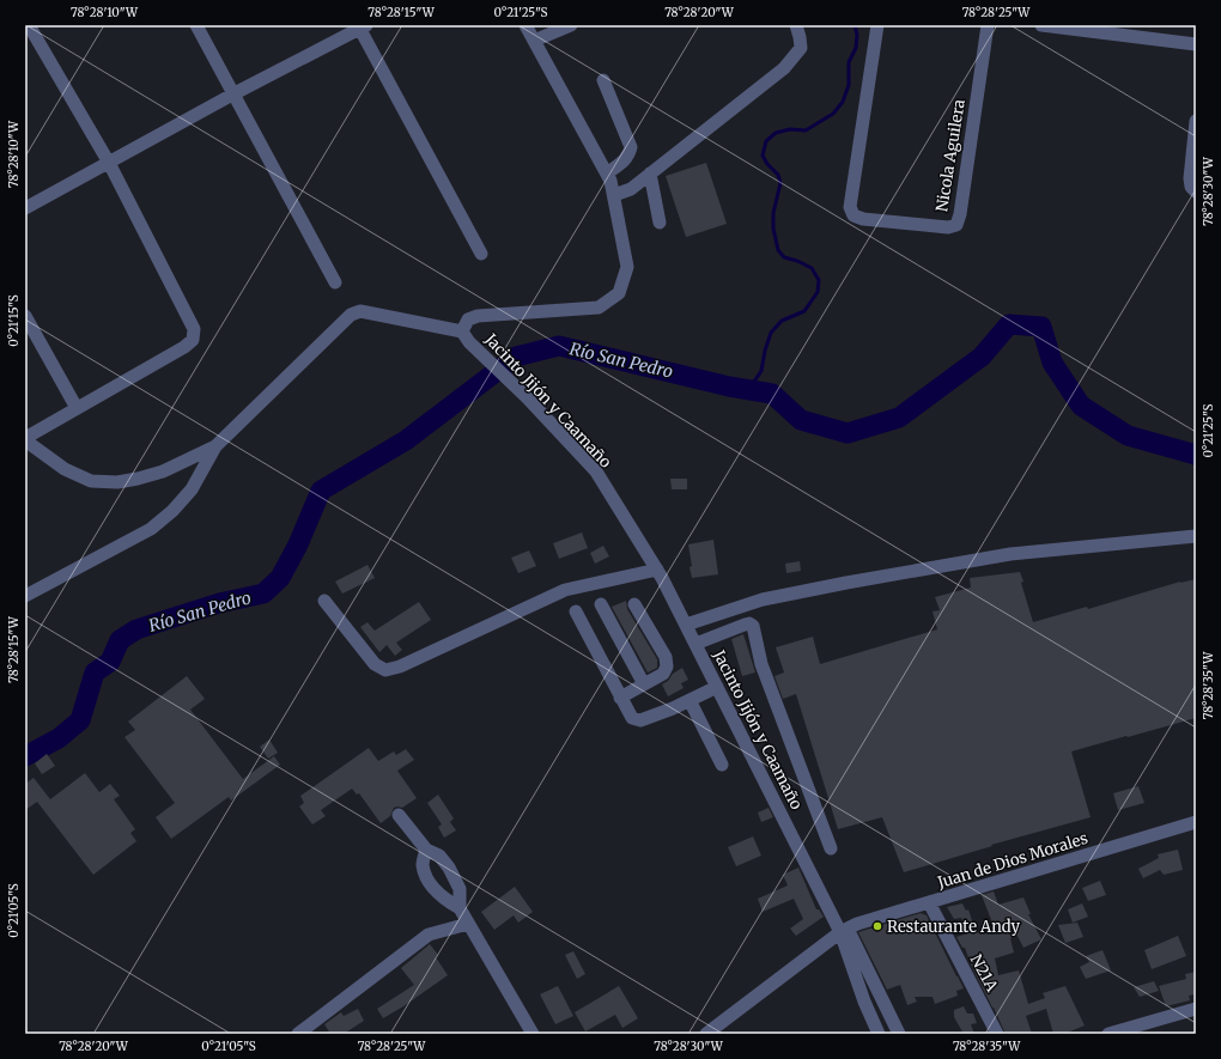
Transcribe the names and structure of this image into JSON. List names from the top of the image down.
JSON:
{
  "streets": {
    "street": [
      "Nicola Aguilera",
      "Jacinto Jijón y Caamaño",
      "Juan de Dios Morales",
      "N21A"
    ]
  },
  "crossings": [
    ["Jacinto Jijón y Caamaño", "Juan de Dios Morales"],
    ["Juan de Dios Morales", "N21A"]
  ],
  "water": ["Río San Pedro"],
  "places": ["Restaurante Andy"],
  "coordinates": [
    "78°28'10\"W",
    "78°28'15\"W",
    "0°21'25\"S",
    "78°28'20\"W",
    "78°28'25\"W",
    "78°28'30\"W",
    "0°21'15\"S",
    "78°28'35\"W",
    "0°21'05\"S"
  ]
}
